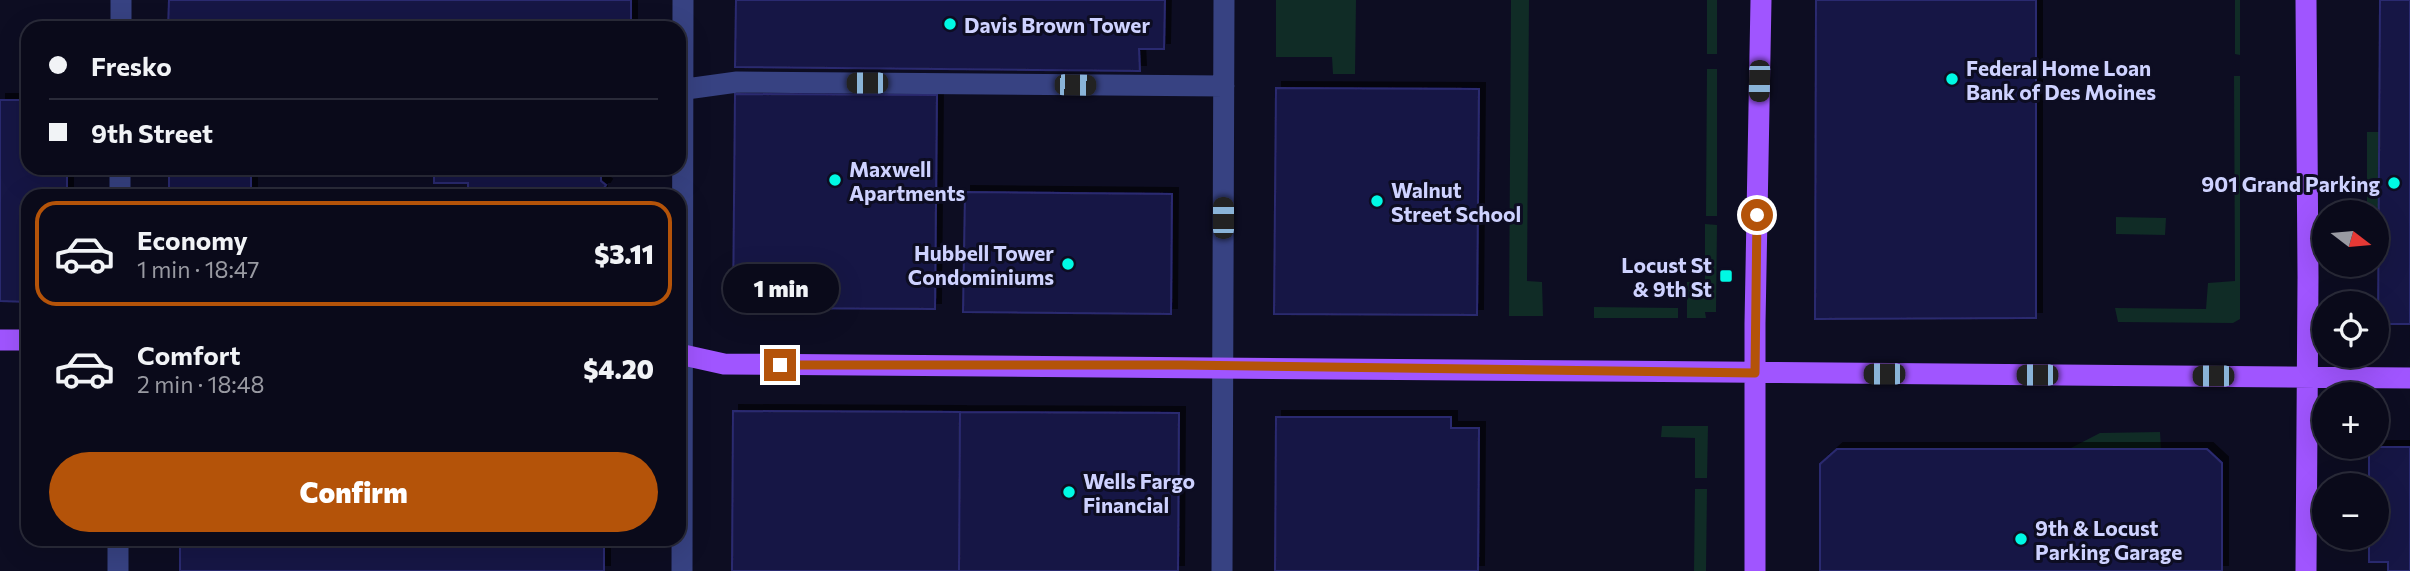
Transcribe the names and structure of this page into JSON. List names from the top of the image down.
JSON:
{
  "places": {
    "other": [
      "Davis Brown Tower",
      "Federal Home Loan Bank of Des Moines",
      "Maxwell Apartments",
      "901 Grand Parking",
      "Walnut Street School",
      "Hubbell Tower Condominiums",
      "Wells Fargo Financial",
      "9th & Locust Parking Garage"
    ],
    "transit": ["Locust St & 9th St"]
  },
  "north": "right",
  "page": {
    "banner": ["Fresko", "9th Street"],
    "map_buttons": ["+", "−"],
    "list": [
      {
        "name": "Economy",
        "note": "1 min · 18:47",
        "value": "$3.11"
      },
      {
        "name": "Comfort",
        "note": "2 min · 18:48",
        "value": "$4.20"
      }
    ],
    "bubble": "1 min",
    "buttons": "Confirm"
  }
}
